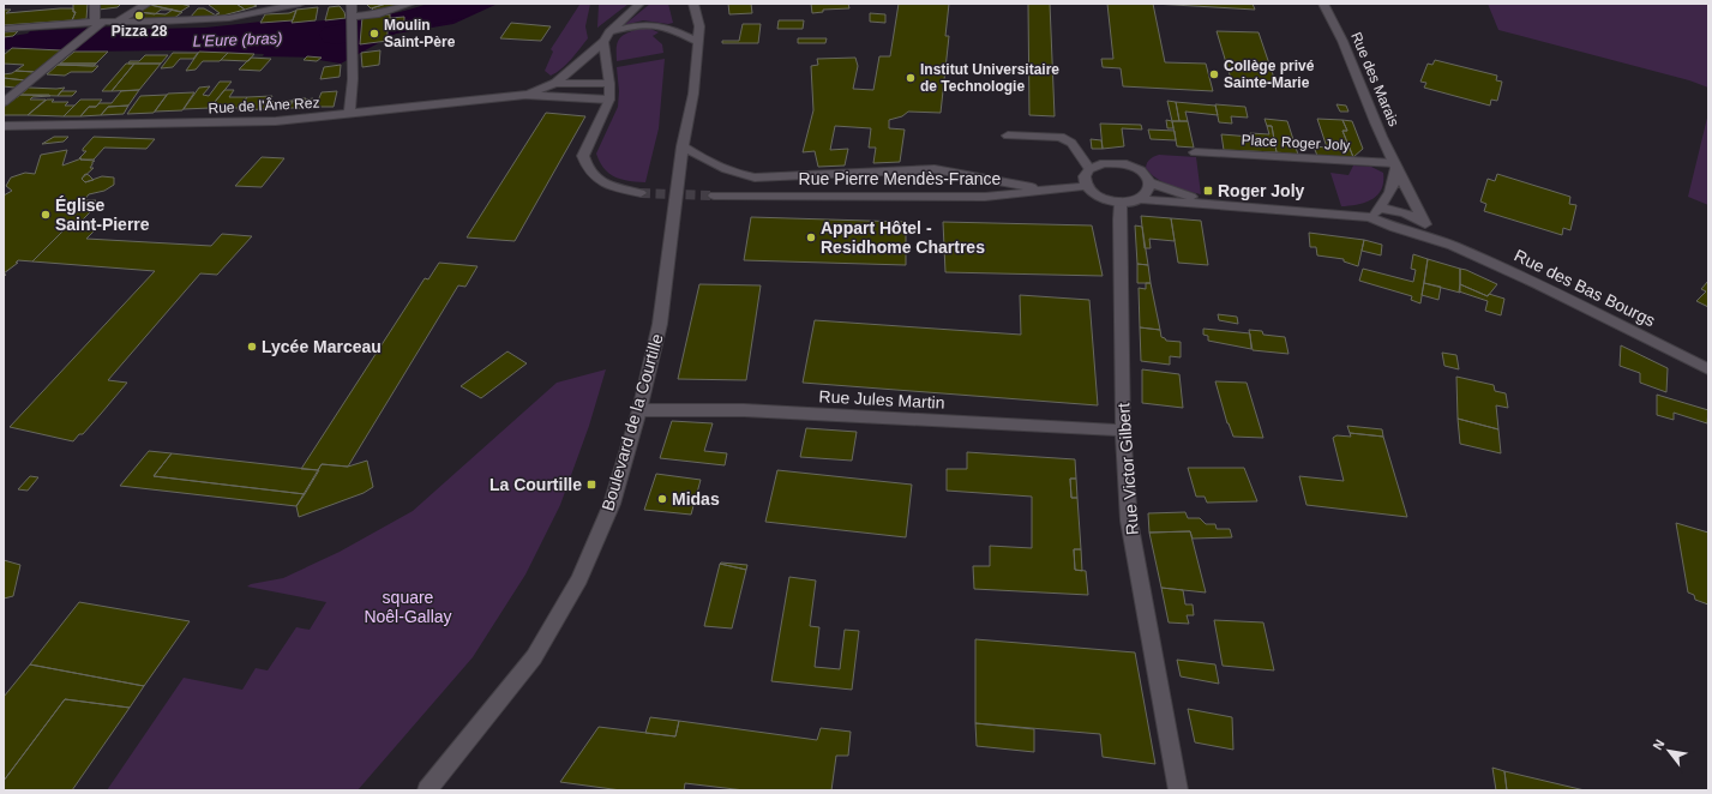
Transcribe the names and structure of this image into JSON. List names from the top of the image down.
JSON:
{
  "streets": {
    "street": [
      "Rue des Marais",
      "Rue de l'Âne Rez",
      "Place Roger Joly",
      "Rue Pierre Mendès-France",
      "Rue des Bas Bourgs",
      "Rue Jules Martin",
      "Boulevard de la Courtille",
      "Rue Victor Gilbert"
    ]
  },
  "crossings": [
    ["Rue des Marais", "Place Roger Joly"],
    ["Rue des Marais", "Rue des Bas Bourgs"],
    ["Rue Pierre Mendès-France", "Rue Victor Gilbert"],
    ["Rue Jules Martin", "Boulevard de la Courtille"],
    ["Rue Jules Martin", "Rue Victor Gilbert"]
  ],
  "water": ["L'Eure (bras)"],
  "parks": ["square Noêl-Gallay"],
  "places": {
    "other": [
      "Pizza 28",
      "Moulin Saint-Père",
      "Collège privé Sainte-Marie",
      "Institut Universitaire de Technologie",
      "Église Saint-Pierre",
      "Appart Hôtel - Residhome Chartres",
      "Lycée Marceau",
      "Midas"
    ],
    "transit": ["Roger Joly", "La Courtille"]
  },
  "north": "top left"
}
